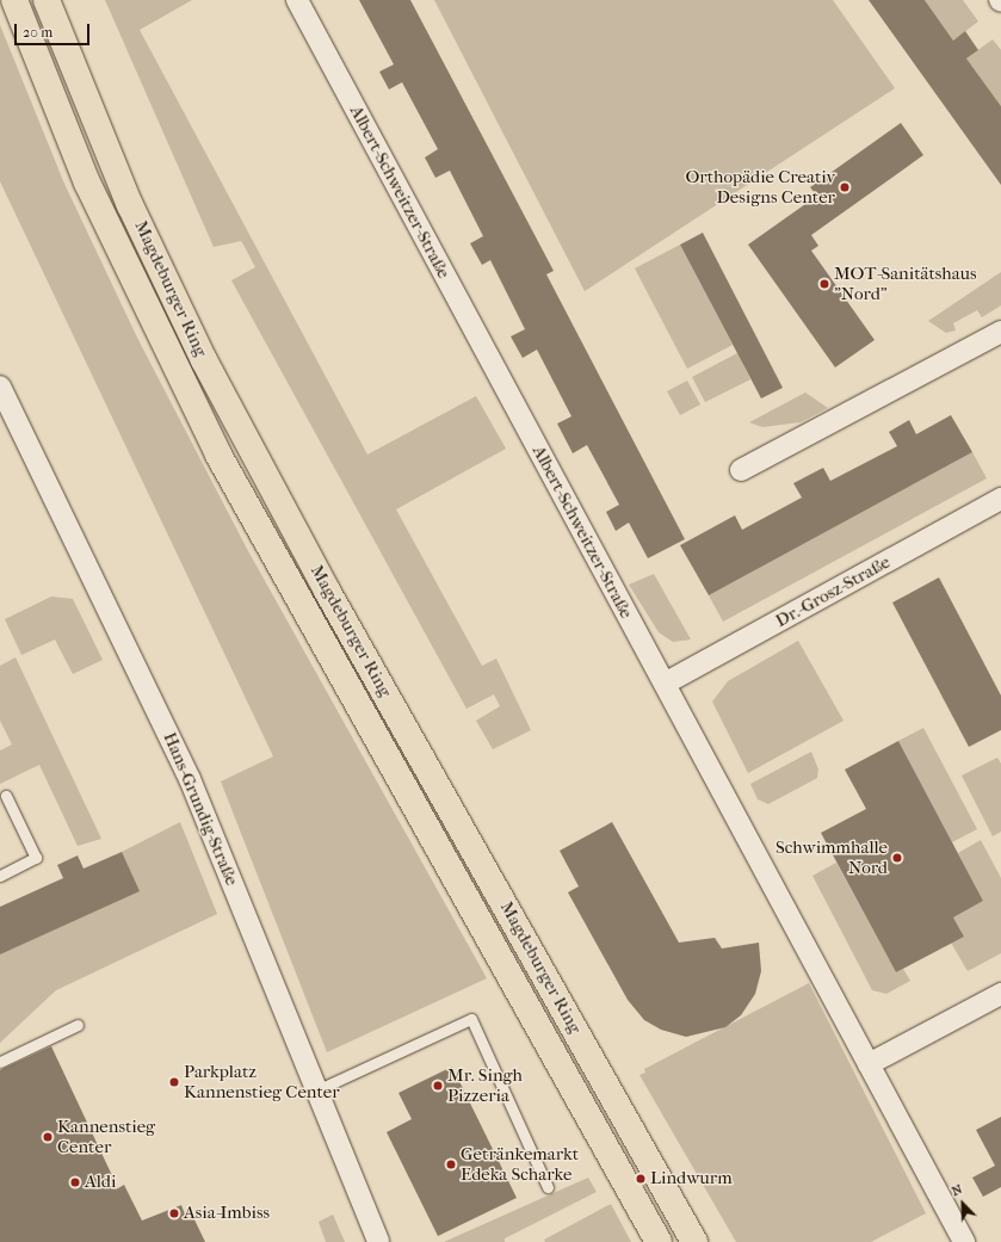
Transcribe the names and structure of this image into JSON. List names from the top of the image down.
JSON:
{
  "streets": {
    "highway": ["Magdeburger Ring"],
    "street": ["Albert-Schweitzer-Straße", "Dr.-Grosz-Straße", "Hans-Grundig-Straße"]
  },
  "crossings": [
    ["Albert-Schweitzer-Straße", "Dr.-Grosz-Straße"]
  ],
  "places": [
    "Orthopädie Creativ Designs Center",
    "MOT-Sanitätshaus \"Nord\"",
    "Schwimmhalle Nord",
    "Parkplatz Kannenstieg Center",
    "Mr. Singh Pizzeria",
    "Kannenstieg Center",
    "Getränkemarkt Edeka Scharke",
    "Lindwurm",
    "Aldi",
    "Asia-Imbiss"
  ],
  "scale_bar": "20 m",
  "north": "top left"
}
